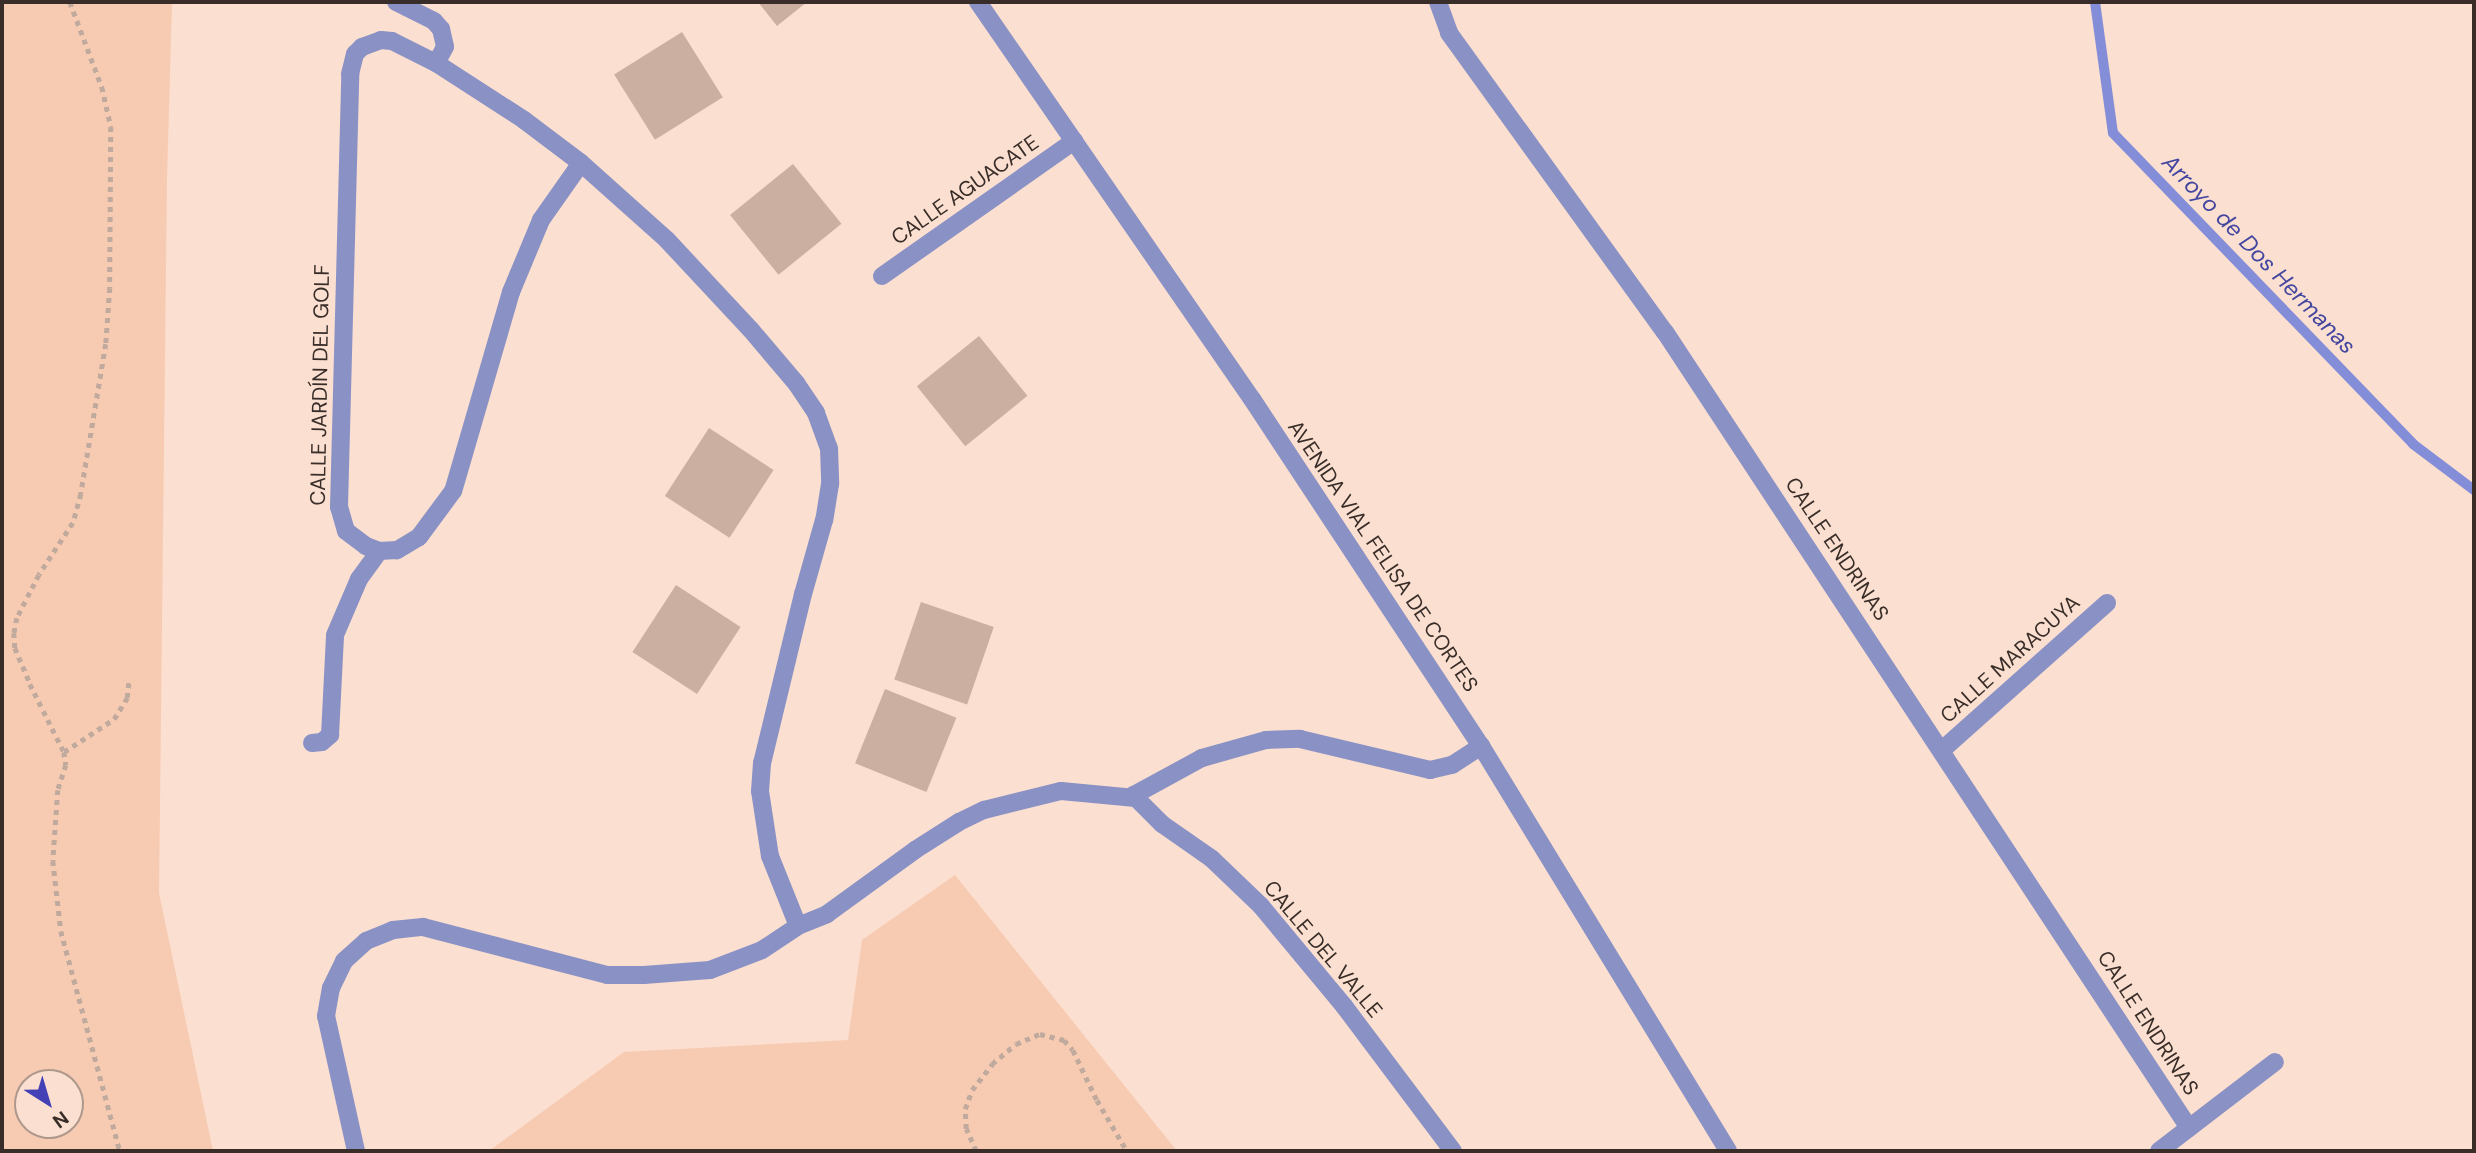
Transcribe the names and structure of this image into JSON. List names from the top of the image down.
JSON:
{
  "streets": {
    "street": [
      "CALLE AGUACATE",
      "CALLE JARDÍN DEL GOLF",
      "CALLE ENDRINAS",
      "AVENIDA VIAL FELISA DE CORTES",
      "CALLE MARACUYA",
      "CALLE DEL VALLE"
    ]
  },
  "crossings": [
    ["CALLE AGUACATE", "AVENIDA VIAL FELISA DE CORTES"],
    ["CALLE ENDRINAS", "CALLE MARACUYA"]
  ],
  "water": ["Arroyo de Dos Hermanas"],
  "north": "bottom right"
}
